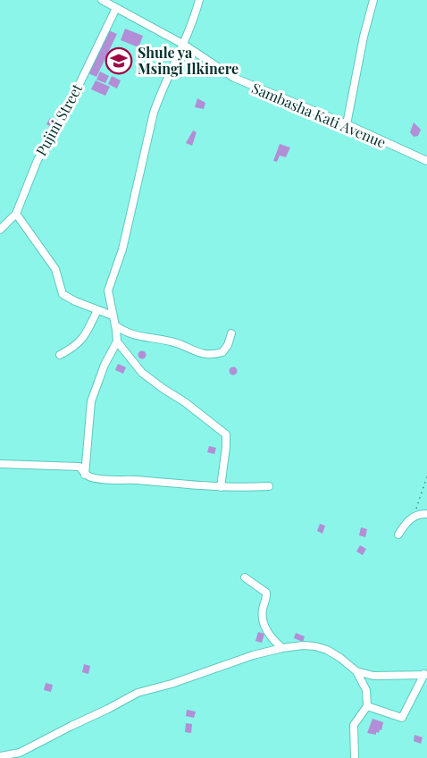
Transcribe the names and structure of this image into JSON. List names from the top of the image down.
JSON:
{
  "streets": {
    "street": ["Sambasha Kati Avenue", "Pujini Street"]
  },
  "crossings": [
    ["Sambasha Kati Avenue", "Pujini Street"]
  ],
  "places": {
    "school or university": ["Shule ya Msingi Ilkinere"]
  }
}
